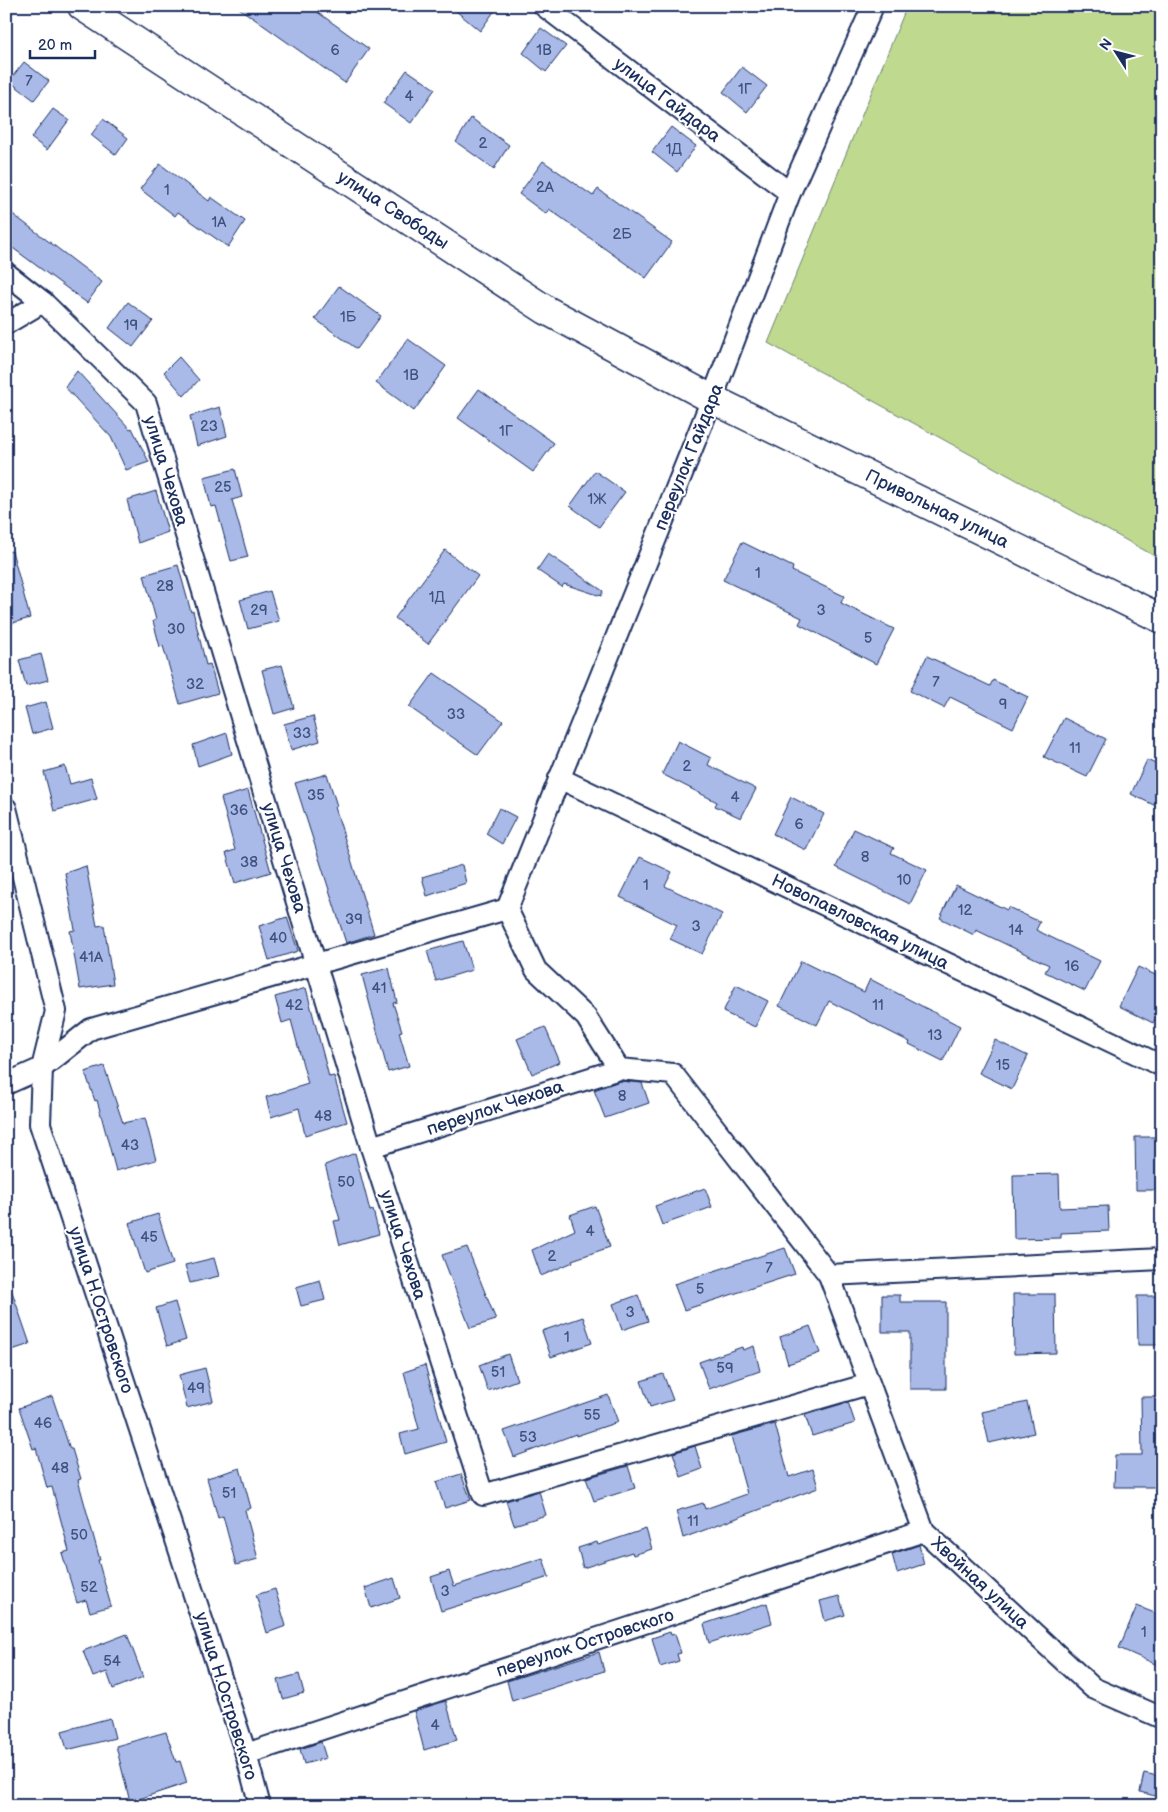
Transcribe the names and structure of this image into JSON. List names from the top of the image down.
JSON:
{
  "streets": {
    "street": [
      "улица Гайдара",
      "улица Свободы",
      "переулок Гайдара",
      "улица Чехова",
      "Привольная улица",
      "Новопавловская улица",
      "переулок Чехова",
      "улица Н.Островского",
      "Хвойная улица",
      "переулок Островского"
    ]
  },
  "crossings": [
    ["улица Гайдара", "переулок Гайдара"],
    ["улица Свободы", "переулок Гайдара"],
    ["улица Свободы", "Привольная улица"],
    ["переулок Гайдара", "Привольная улица"],
    ["переулок Гайдара", "Новопавловская улица"],
    ["улица Чехова", "переулок Чехова"],
    ["улица Чехова", "Хвойная улица"],
    ["переулок Чехова", "Хвойная улица"],
    ["улица Н.Островского", "переулок Островского"],
    ["Хвойная улица", "переулок Островского"]
  ],
  "house_numbers": [
    "6",
    "1В",
    "7",
    "1Г",
    "4",
    "2",
    "1Д",
    "2А",
    "1",
    "1А",
    "2Б",
    "1Б",
    "19",
    "1В",
    "23",
    "1Г",
    "25",
    "1Ж",
    "1",
    "28",
    "1Д",
    "29",
    "3",
    "30",
    "5",
    "7",
    "32",
    "9",
    "33",
    "33",
    "11",
    "2",
    "35",
    "4",
    "36",
    "6",
    "8",
    "38",
    "10",
    "1",
    "12",
    "39",
    "3",
    "14",
    "40",
    "41А",
    "16",
    "41",
    "42",
    "11",
    "13",
    "15",
    "8",
    "48",
    "43",
    "50",
    "4",
    "45",
    "2",
    "7",
    "5",
    "3",
    "1",
    "59",
    "51",
    "49",
    "55",
    "46",
    "53",
    "48",
    "51",
    "11",
    "50",
    "52",
    "3",
    "1",
    "54",
    "4"
  ],
  "scale_bar": "20 m",
  "north": "top left"
}
